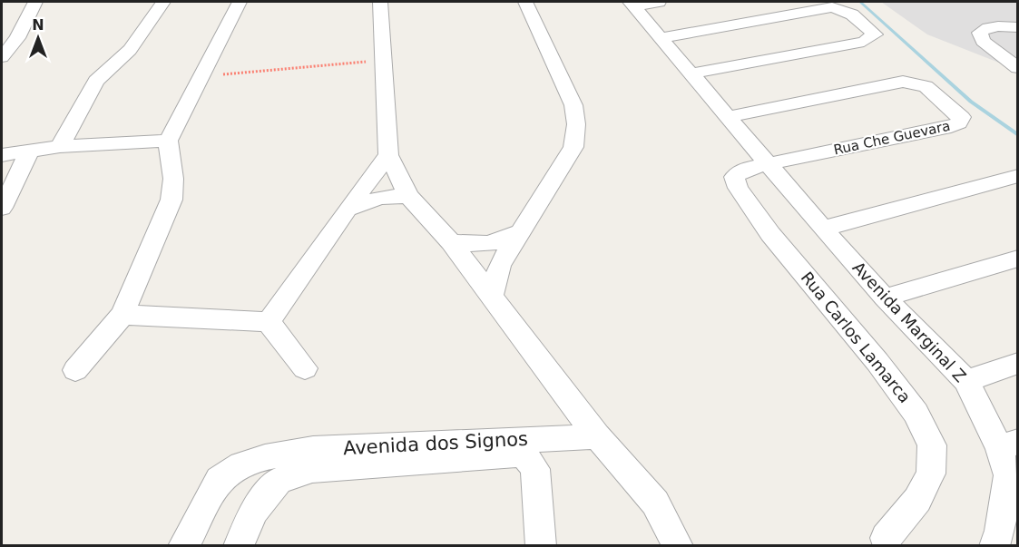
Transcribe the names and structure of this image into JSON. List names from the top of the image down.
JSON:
{
  "streets": {
    "street": [
      "Rua Che Guevara",
      "Avenida Marginal Z",
      "Rua Carlos Lamarca",
      "Avenida dos Signos"
    ]
  },
  "crossings": [
    ["Rua Che Guevara", "Rua Carlos Lamarca"]
  ],
  "north": "top"
}
